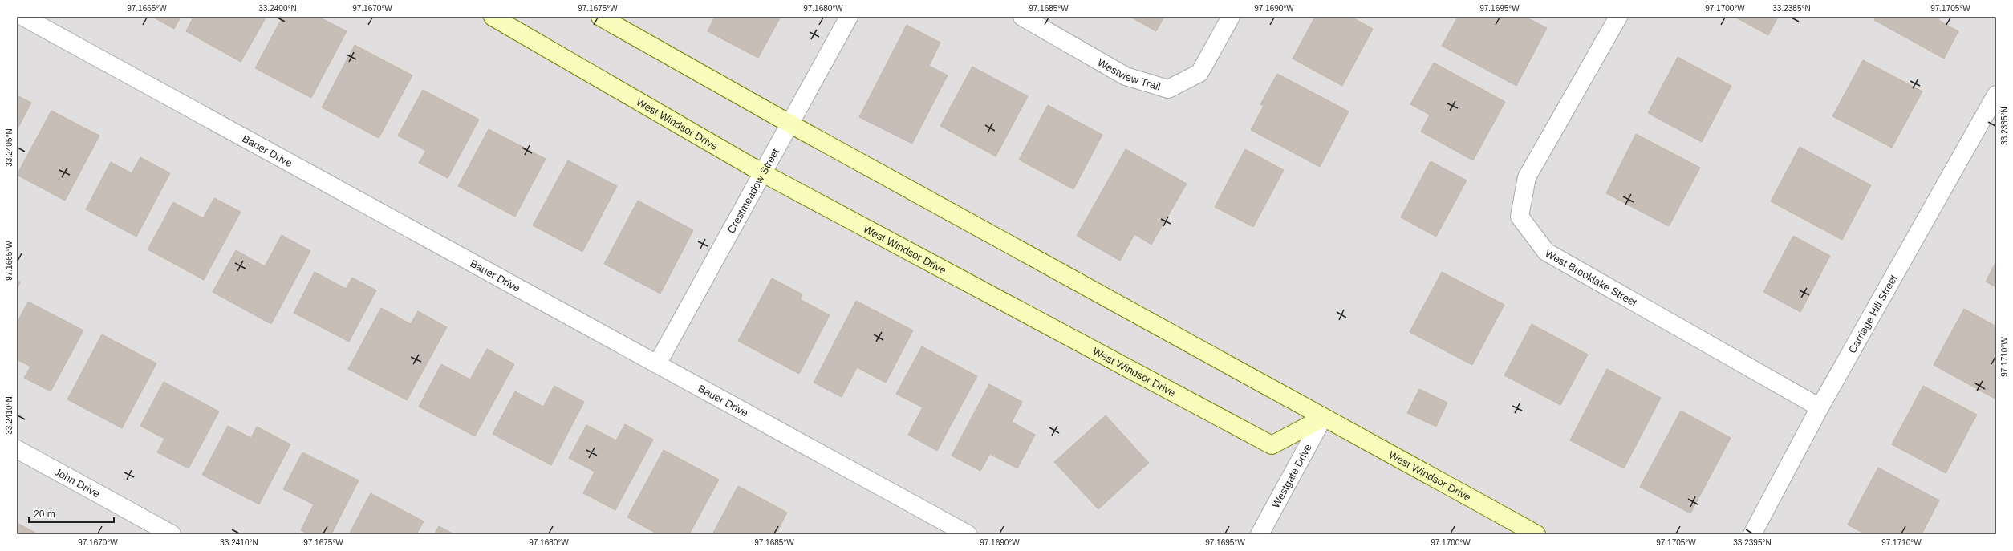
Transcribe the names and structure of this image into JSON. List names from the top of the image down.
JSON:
{
  "streets": {
    "street": [
      "Westview Trail",
      "West Windsor Drive",
      "Bauer Drive",
      "Crestmeadow Street",
      "West Brooklake Street",
      "Carriage Hill Street",
      "Westgate Drive",
      "John Drive"
    ]
  },
  "crossings": [
    ["West Windsor Drive", "Crestmeadow Street"],
    ["West Windsor Drive", "Westgate Drive"],
    ["Bauer Drive", "Crestmeadow Street"],
    ["West Brooklake Street", "Carriage Hill Street"]
  ],
  "scale_bar": "20 m",
  "coordinates": [
    "97.1665°W",
    "33.2400°N",
    "97.1670°W",
    "97.1675°W",
    "97.1680°W",
    "97.1685°W",
    "97.1690°W",
    "97.1695°W",
    "97.1700°W",
    "33.2385°N",
    "97.1705°W",
    "33.2405°N",
    "97.1710°W",
    "33.2410°N",
    "33.2395°N"
  ]
}
